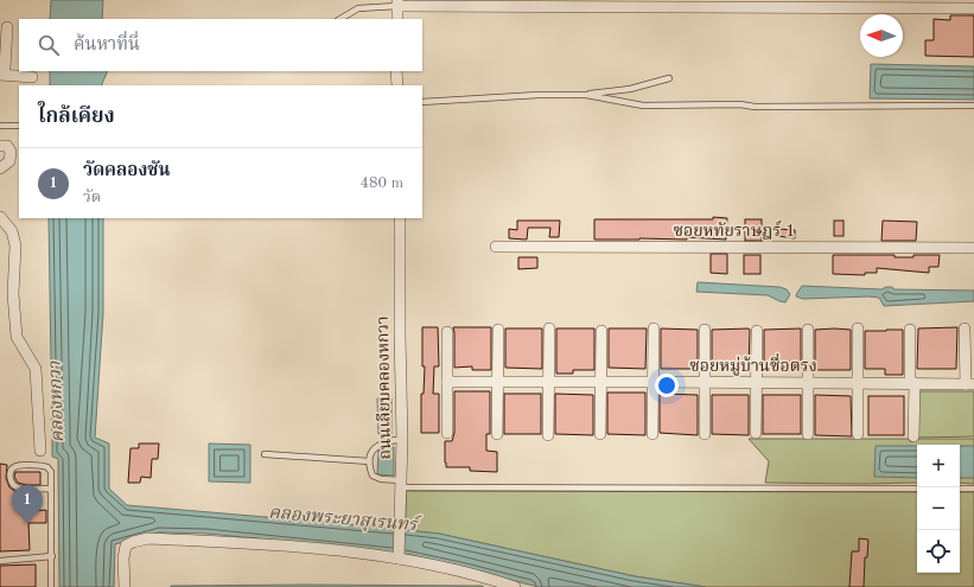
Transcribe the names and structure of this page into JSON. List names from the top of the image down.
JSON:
{
  "streets": {
    "street": ["ซอยหทัยราษฎร์ 1", "ซอยหมู่บ้านซื่อตรง", "ถนนเลียบคลองหกวา"]
  },
  "water": ["คลองหกวา", "คลองพระยาสุเรนทร์"],
  "north": "left",
  "page": {
    "search": "ค้นหาที่นี่",
    "heading": "ใกล้เคียง",
    "list": [
      {
        "mark": "1",
        "name": "วัดคลองชัน",
        "note": "วัด",
        "value": "480 m"
      }
    ],
    "map_buttons": ["+", "−"],
    "pins": "1"
  }
}
